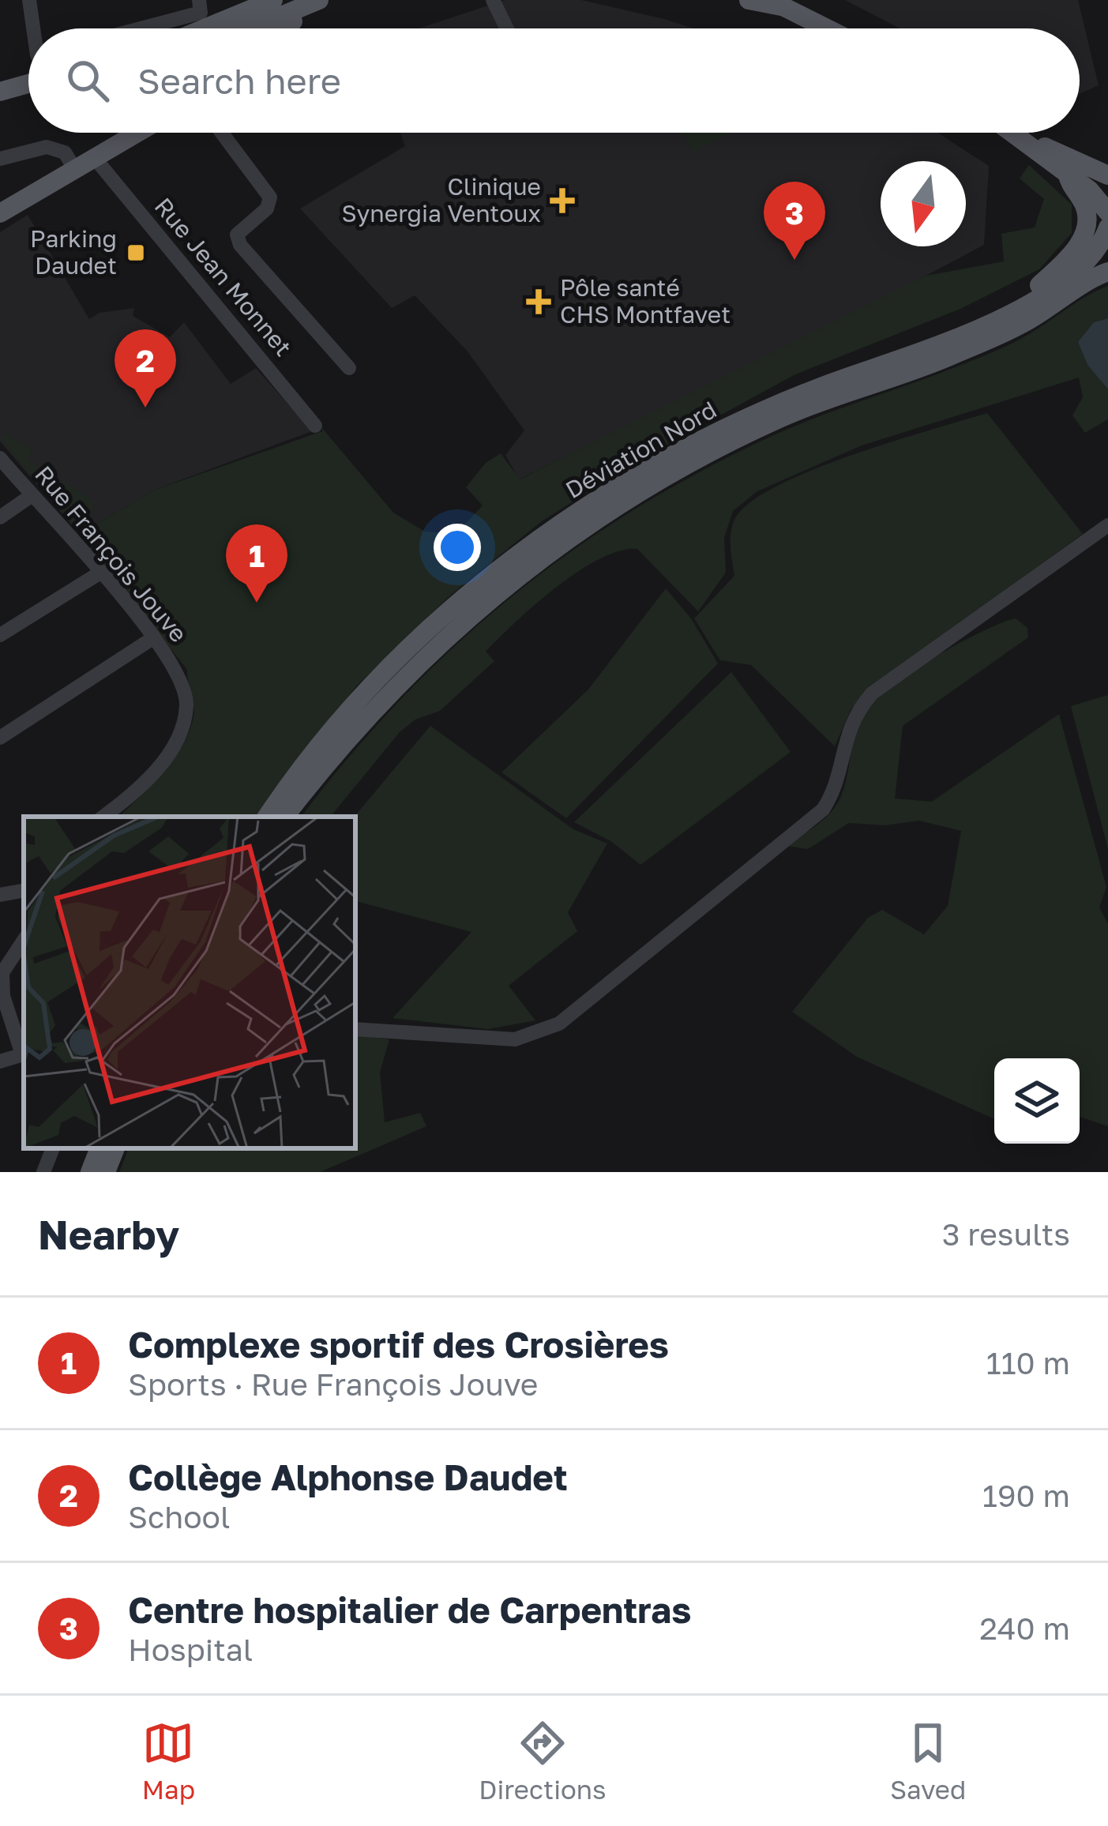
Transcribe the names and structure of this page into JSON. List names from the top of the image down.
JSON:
{
  "streets": {
    "main road": ["Déviation Nord"],
    "street": ["Rue Jean Monnet", "Rue François Jouve"]
  },
  "places": {
    "health": ["Clinique Synergia Ventoux", "Pôle santé CHS Montfavet"],
    "transit": ["Parking Daudet"]
  },
  "north": "bottom",
  "page": {
    "search": "Search here",
    "pins": ["3", "2", "1"],
    "heading": ["Nearby", "3 results"],
    "list": [
      {
        "mark": "1",
        "name": "Complexe sportif des Crosières",
        "note": "Sports · Rue François Jouve",
        "value": "110 m"
      },
      {
        "mark": "2",
        "name": "Collège Alphonse Daudet",
        "note": "School",
        "value": "190 m"
      },
      {
        "mark": "3",
        "name": "Centre hospitalier de Carpentras",
        "note": "Hospital",
        "value": "240 m"
      }
    ],
    "nav": ["Map", "Directions", "Saved"]
  }
}
